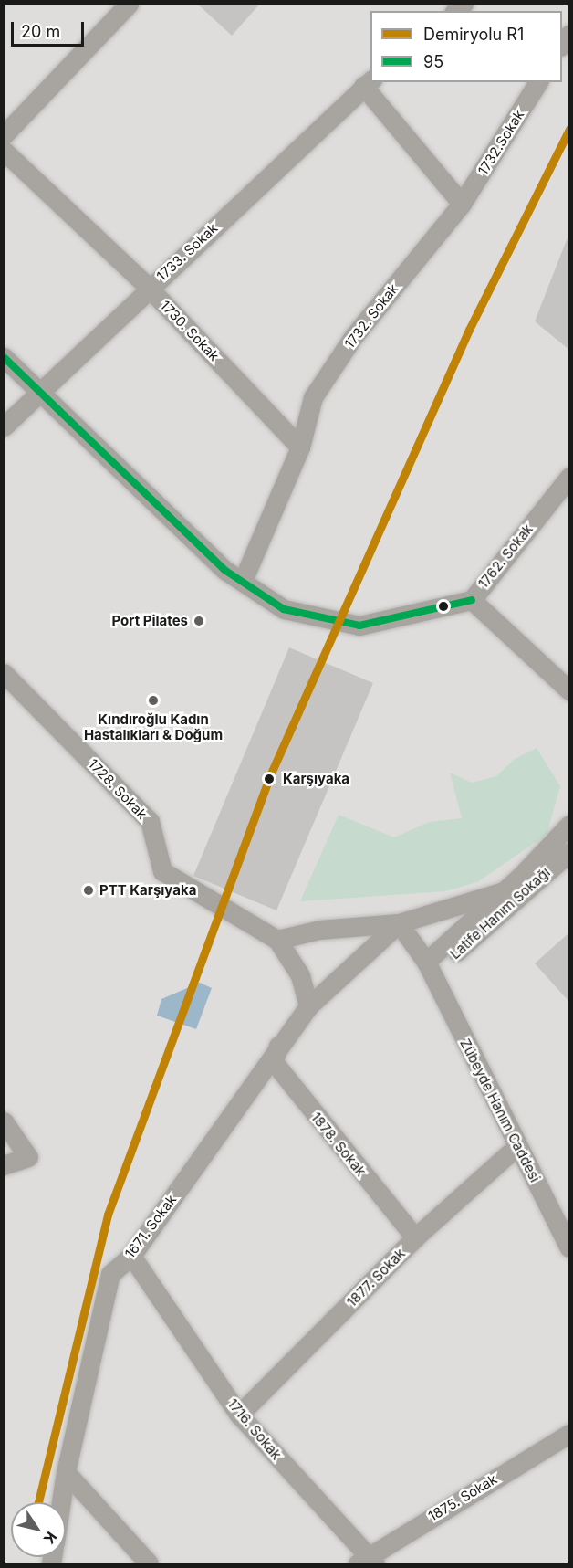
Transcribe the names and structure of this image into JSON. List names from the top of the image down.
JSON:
{
  "streets": {
    "street": [
      "1732.Sokak",
      "1733. Sokak",
      "1732. Sokak",
      "1730. Sokak",
      "1762. Sokak",
      "1728. Sokak",
      "Latife Hanım Sokağı",
      "Zübeyde Hanım Caddesi",
      "1878. Sokak",
      "1671. Sokak",
      "1877. Sokak",
      "1716. Sokak",
      "1875. Sokak"
    ]
  },
  "crossings": [
    ["1732.Sokak", "1732. Sokak"],
    ["1733. Sokak", "1730. Sokak"],
    ["1733. Sokak", "1762. Sokak"],
    ["1732. Sokak", "1730. Sokak"],
    ["1732. Sokak", "1762. Sokak"],
    ["Latife Hanım Sokağı", "Zübeyde Hanım Caddesi"],
    ["Zübeyde Hanım Caddesi", "1671. Sokak"],
    ["Zübeyde Hanım Caddesi", "1877. Sokak"],
    ["1878. Sokak", "1671. Sokak"],
    ["1878. Sokak", "1877. Sokak"],
    ["1671. Sokak", "1716. Sokak"],
    ["1877. Sokak", "1716. Sokak"],
    ["1716. Sokak", "1875. Sokak"]
  ],
  "places": [
    "Port Pilates",
    "Kındıroğlu Kadın Hastalıkları & Doğum",
    "Karşıyaka",
    "PTT Karşıyaka"
  ],
  "lines": ["rail line R1", "transit line 95"],
  "legend": ["Demiryolu R1", "95"],
  "scale_bar": "20 m",
  "north": "bottom right"
}
